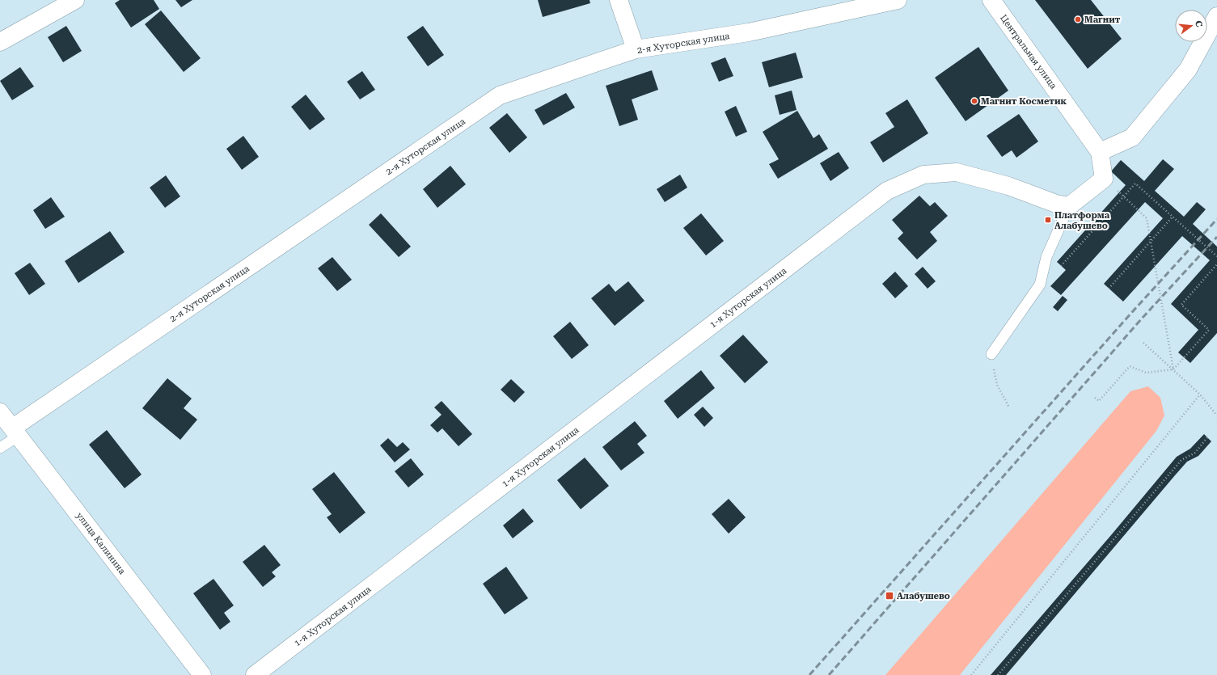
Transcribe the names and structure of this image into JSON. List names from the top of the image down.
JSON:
{
  "streets": {
    "street": [
      "2-я Хуторская улица",
      "Центральная улица",
      "1-я Хуторская улица",
      "улица Калинина"
    ]
  },
  "crossings": [
    ["2-я Хуторская улица", "улица Калинина"]
  ],
  "places": {
    "other": ["Магнит", "Магнит Косметик"],
    "transit": ["Платформа Алабушево", "Алабушево"]
  },
  "north": "right"
}
